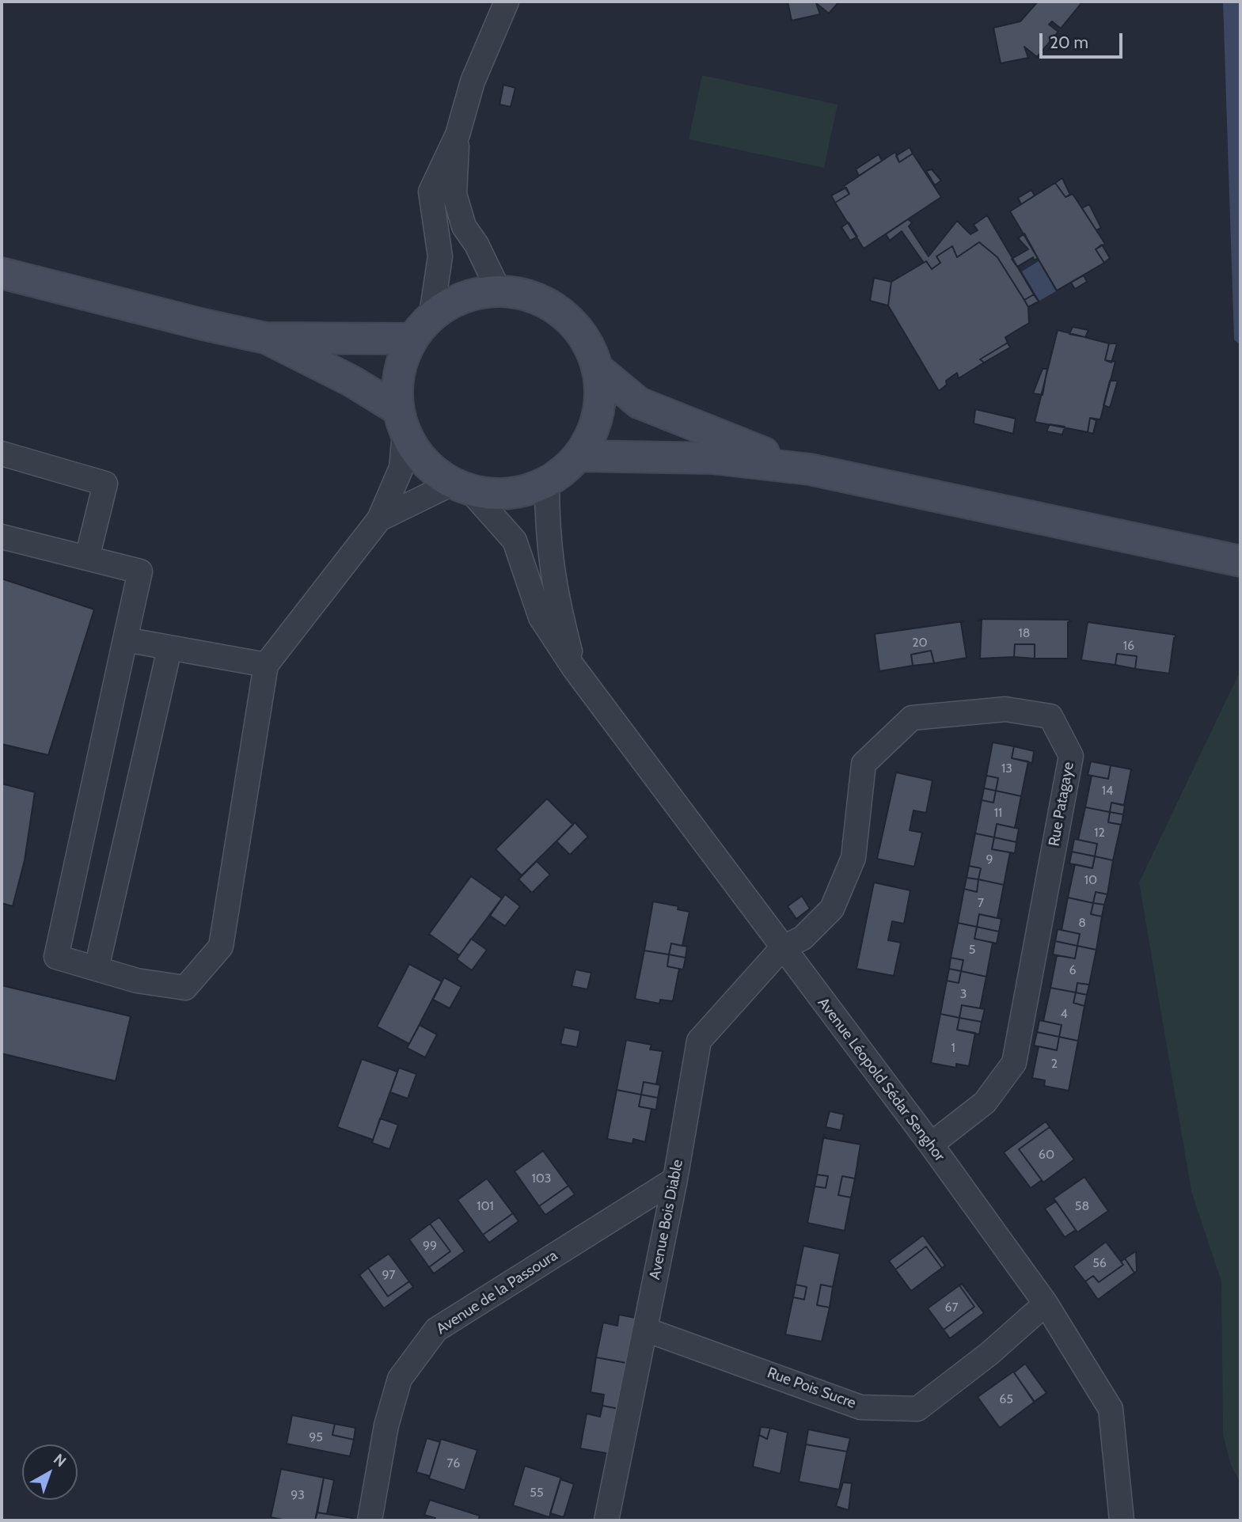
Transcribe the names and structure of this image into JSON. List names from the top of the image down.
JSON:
{
  "streets": {
    "street": [
      "Rue Patagaye",
      "Avenue Léopold Sédar Senghor",
      "Avenue Bois Diable",
      "Avenue de la Passoura",
      "Rue Pois Sucre"
    ]
  },
  "crossings": [
    ["Rue Patagaye", "Avenue Léopold Sédar Senghor"],
    ["Rue Patagaye", "Avenue Bois Diable"],
    ["Avenue Léopold Sédar Senghor", "Avenue Bois Diable"],
    ["Avenue Léopold Sédar Senghor", "Rue Pois Sucre"],
    ["Avenue Bois Diable", "Avenue de la Passoura"],
    ["Avenue Bois Diable", "Rue Pois Sucre"]
  ],
  "house_numbers": [
    "18",
    "20",
    "16",
    "13",
    "14",
    "11",
    "12",
    "9",
    "10",
    "7",
    "8",
    "5",
    "6",
    "3",
    "4",
    "1",
    "2",
    "60",
    "103",
    "101",
    "58",
    "99",
    "56",
    "97",
    "67",
    "65",
    "95",
    "76",
    "55",
    "93"
  ],
  "scale_bar": "20 m",
  "north": "top right"
}
